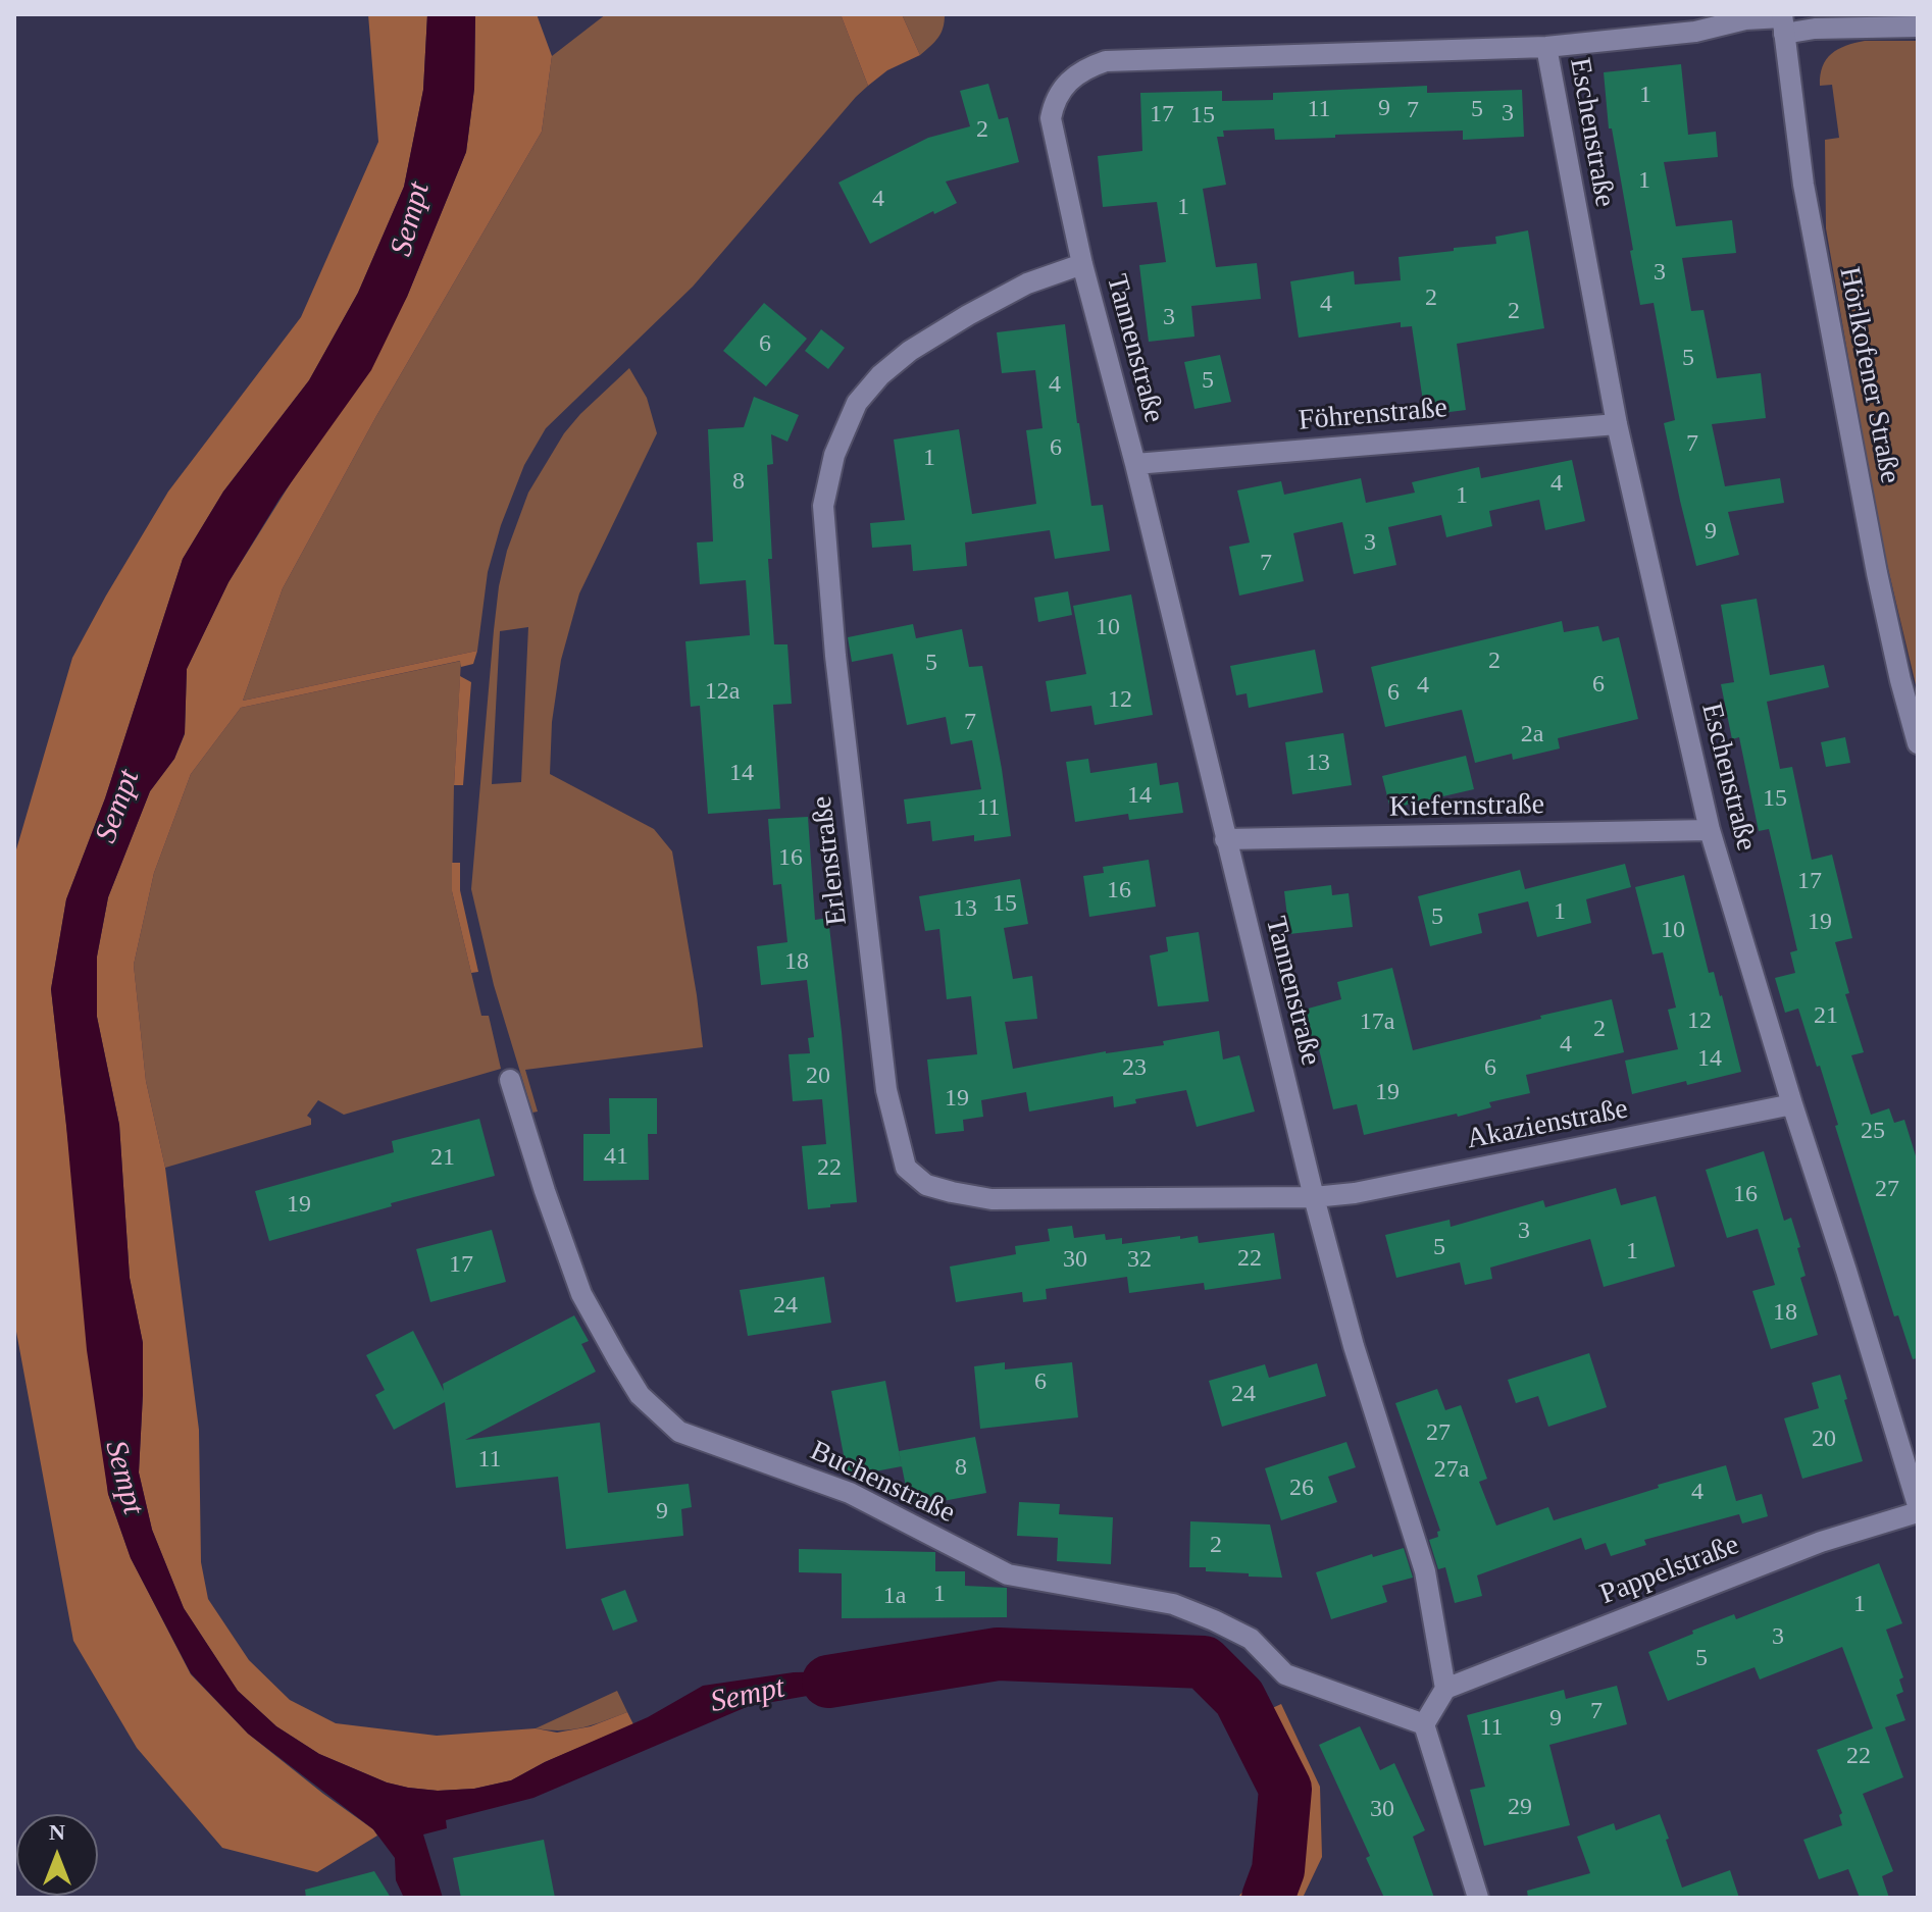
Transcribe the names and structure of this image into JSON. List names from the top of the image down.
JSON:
{
  "streets": {
    "street": [
      "Eschenstraße",
      "Tannenstraße",
      "Hörlkofener Straße",
      "Föhrenstraße",
      "Kiefernstraße",
      "Erlenstraße",
      "Akazienstraße",
      "Buchenstraße",
      "Pappelstraße"
    ]
  },
  "crossings": [
    ["Eschenstraße", "Tannenstraße"],
    ["Eschenstraße", "Föhrenstraße"],
    ["Eschenstraße", "Kiefernstraße"],
    ["Eschenstraße", "Akazienstraße"],
    ["Tannenstraße", "Föhrenstraße"],
    ["Tannenstraße", "Kiefernstraße"],
    ["Tannenstraße", "Erlenstraße"],
    ["Tannenstraße", "Akazienstraße"],
    ["Tannenstraße", "Pappelstraße"],
    ["Erlenstraße", "Akazienstraße"]
  ],
  "water": ["Sempt"],
  "house_numbers": [
    "1",
    "9",
    "11",
    "5",
    "7",
    "3",
    "17",
    "15",
    "2",
    "1",
    "4",
    "1",
    "3",
    "2",
    "4",
    "2",
    "3",
    "6",
    "5",
    "5",
    "4",
    "7",
    "6",
    "1",
    "8",
    "4",
    "1",
    "9",
    "3",
    "7",
    "10",
    "2",
    "5",
    "6",
    "4",
    "12a",
    "6",
    "12",
    "7",
    "2a",
    "13",
    "14",
    "14",
    "15",
    "11",
    "16",
    "17",
    "16",
    "15",
    "13",
    "1",
    "5",
    "19",
    "10",
    "18",
    "21",
    "12",
    "17a",
    "2",
    "4",
    "14",
    "23",
    "6",
    "20",
    "19",
    "19",
    "25",
    "41",
    "21",
    "22",
    "27",
    "16",
    "19",
    "3",
    "5",
    "1",
    "22",
    "30",
    "32",
    "17",
    "24",
    "18",
    "6",
    "24",
    "27",
    "20",
    "11",
    "8",
    "27a",
    "26",
    "4",
    "9",
    "2",
    "1",
    "1a",
    "1",
    "3",
    "5",
    "7",
    "9",
    "11",
    "22",
    "29",
    "30"
  ],
  "north": "top"
}
